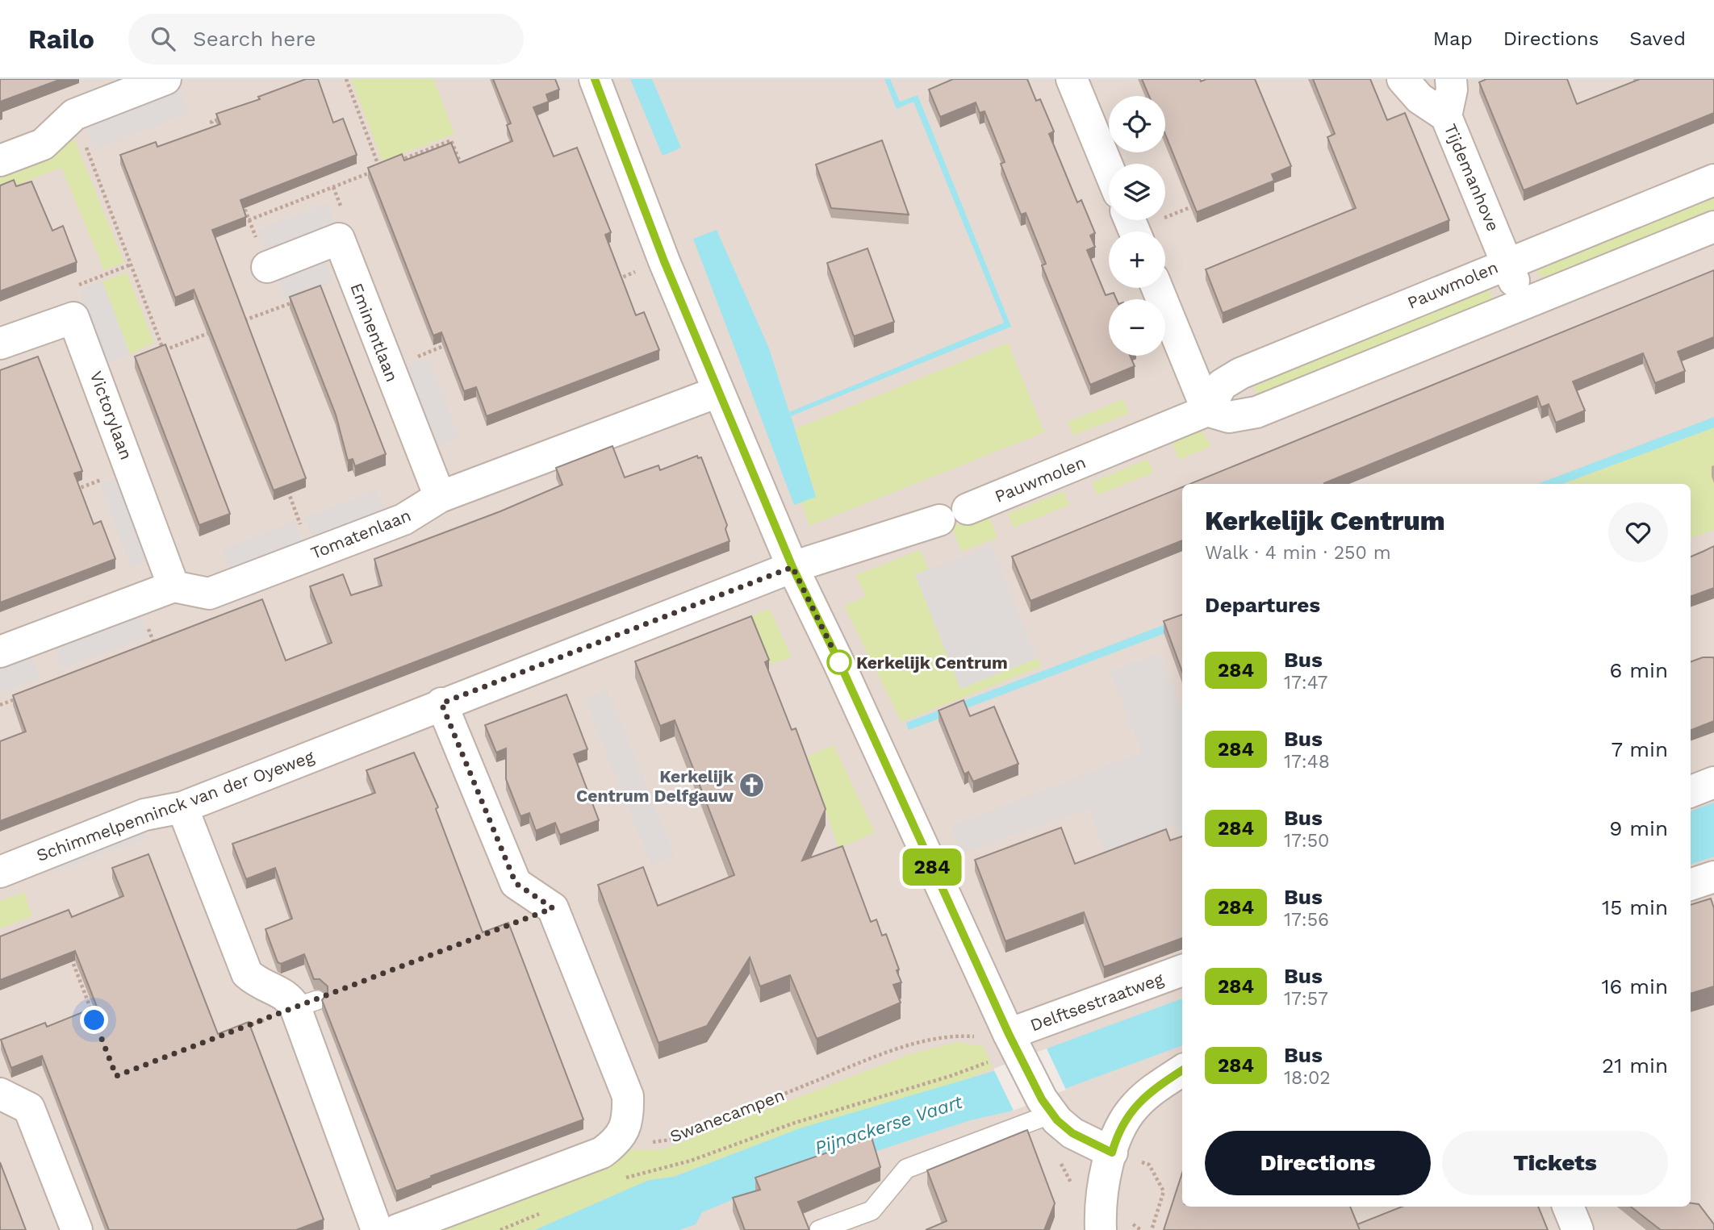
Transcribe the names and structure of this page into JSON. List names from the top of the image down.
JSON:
{
  "streets": {
    "street": [
      "Tijdemanhove",
      "Pauwmolen",
      "Eminentlaan",
      "Victorylaan",
      "Tomatenlaan",
      "Schimmelpenninck van der Oyeweg",
      "Delftsestraatweg"
    ],
    "path": ["Swanecampen"]
  },
  "crossings": [
    ["Tijdemanhove", "Pauwmolen"],
    ["Pauwmolen", "Schimmelpenninck van der Oyeweg"],
    ["Eminentlaan", "Tomatenlaan"],
    ["Victorylaan", "Tomatenlaan"],
    ["Delftsestraatweg", "Swanecampen"]
  ],
  "water": ["Pijnackerse Vaart"],
  "places": {
    "other": ["Kerkelijk Centrum"],
    "church": ["Kerkelijk Centrum Delfgauw"]
  },
  "lines": ["bus line 284"],
  "page": {
    "header": "Railo",
    "search": "Search here",
    "nav": ["Map", "Directions", "Saved"],
    "on_map": "284",
    "map_buttons": ["+", "−"],
    "heading": [
      ["Kerkelijk Centrum", "Walk · 4 min · 250 m"],
      "Departures"
    ],
    "list": [
      {
        "mark": "284",
        "name": "Bus",
        "note": "17:47",
        "value": "6 min"
      },
      {
        "mark": "284",
        "name": "Bus",
        "note": "17:48",
        "value": "7 min"
      },
      {
        "mark": "284",
        "name": "Bus",
        "note": "17:50",
        "value": "9 min"
      },
      {
        "mark": "284",
        "name": "Bus",
        "note": "17:56",
        "value": "15 min"
      },
      {
        "mark": "284",
        "name": "Bus",
        "note": "17:57",
        "value": "16 min"
      },
      {
        "mark": "284",
        "name": "Bus",
        "note": "18:02",
        "value": "21 min"
      }
    ],
    "buttons": ["Directions", "Tickets"]
  }
}
